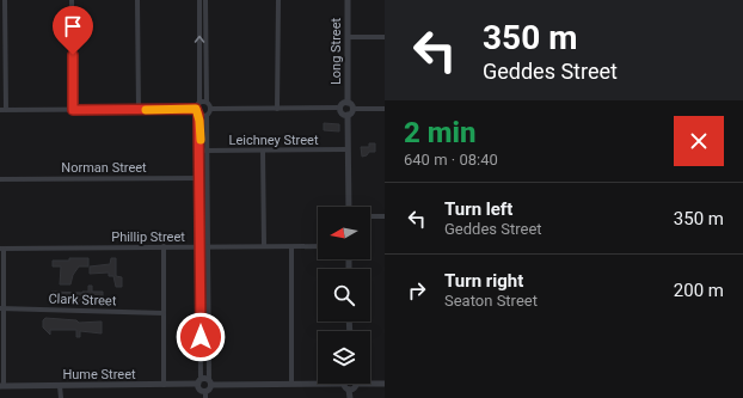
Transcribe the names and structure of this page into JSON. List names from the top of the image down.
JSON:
{
  "streets": {
    "street": [
      "Long Street",
      "Leichney Street",
      "Norman Street",
      "Phillip Street",
      "Clark Street",
      "Hume Street"
    ]
  },
  "north": "left",
  "page": {
    "turn": ["350 m", "Geddes Street"],
    "heading": ["2 min", "640 m · 08:40"],
    "list": [
      {
        "name": "Turn left",
        "note": "Geddes Street",
        "value": "350 m"
      },
      {
        "name": "Turn right",
        "note": "Seaton Street",
        "value": "200 m"
      }
    ]
  }
}
